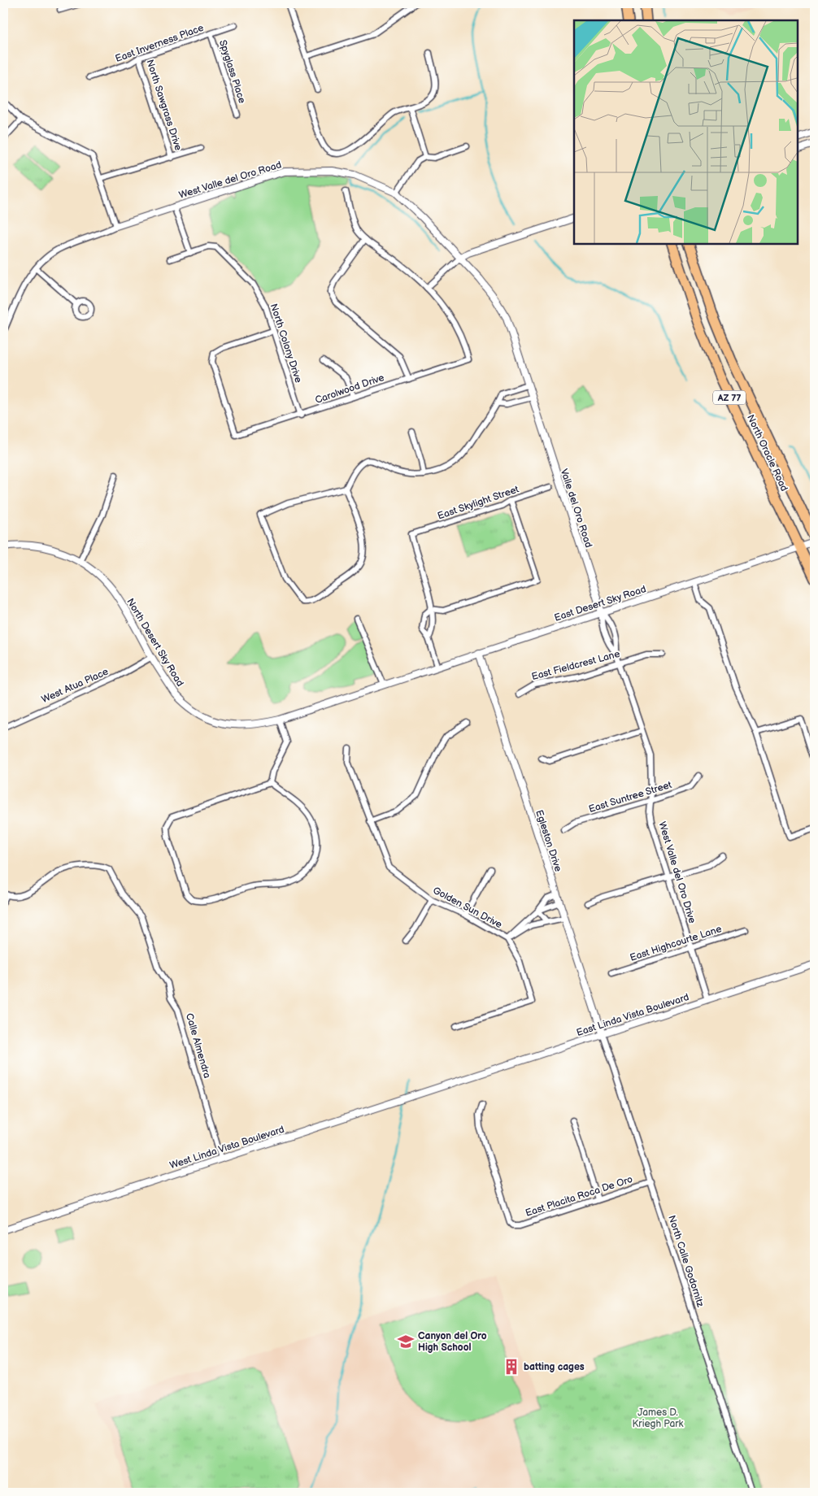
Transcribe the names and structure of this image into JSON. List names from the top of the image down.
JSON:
{
  "streets": {
    "highway": ["AZ 77", "North Oracle Road"],
    "street": [
      "East Inverness Place",
      "Spyglass Place",
      "North Sawgrass Drive",
      "West Valle del Oro Road",
      "North Colony Drive",
      "Carolwood Drive",
      "East Skylight Street",
      "Valle del Oro Road",
      "East Desert Sky Road",
      "North Desert Sky Road",
      "East Fieldcrest Lane",
      "West Atua Place",
      "East Suntree Street",
      "Egleston Drive",
      "West Valle del Oro Drive",
      "Golden Sun Drive",
      "East Highcourte Lane",
      "East Linda Vista Boulevard",
      "Calle Almendra",
      "West Linda Vista Boulevard",
      "East Placita Roca De Oro",
      "North Calle Godornitz"
    ]
  },
  "crossings": [
    ["East Inverness Place", "Spyglass Place"],
    ["East Inverness Place", "North Sawgrass Drive"],
    ["West Valle del Oro Road", "Valle del Oro Road"],
    ["North Colony Drive", "Carolwood Drive"],
    ["North Oracle Road", "East Desert Sky Road"],
    ["Valle del Oro Road", "East Desert Sky Road"],
    ["Valle del Oro Road", "West Valle del Oro Drive"],
    ["East Desert Sky Road", "North Desert Sky Road"],
    ["East Desert Sky Road", "Egleston Drive"],
    ["East Desert Sky Road", "West Valle del Oro Drive"],
    ["North Desert Sky Road", "West Atua Place"],
    ["East Fieldcrest Lane", "West Valle del Oro Drive"],
    ["East Suntree Street", "West Valle del Oro Drive"],
    ["Egleston Drive", "East Linda Vista Boulevard"],
    ["Egleston Drive", "North Calle Godornitz"],
    ["West Valle del Oro Drive", "East Highcourte Lane"],
    ["West Valle del Oro Drive", "East Linda Vista Boulevard"],
    ["East Linda Vista Boulevard", "West Linda Vista Boulevard"],
    ["East Linda Vista Boulevard", "North Calle Godornitz"],
    ["Calle Almendra", "West Linda Vista Boulevard"],
    ["East Placita Roca De Oro", "North Calle Godornitz"]
  ],
  "parks": ["James D. Kriegh Park"],
  "places": {
    "school or university": ["Canyon del Oro High School"],
    "building": ["batting cages"]
  }
}
